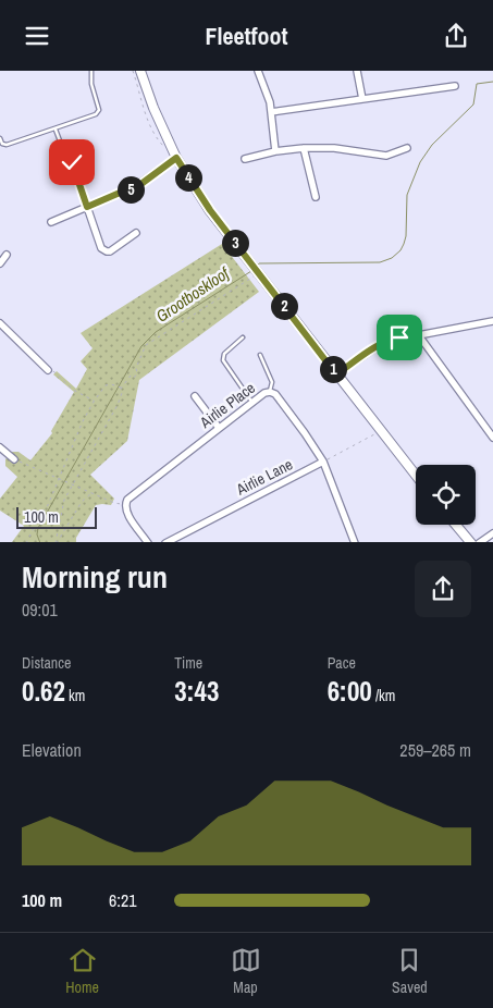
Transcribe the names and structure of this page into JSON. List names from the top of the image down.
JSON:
{
  "streets": {
    "street": ["Airlie Place", "Airlie Lane"]
  },
  "crossings": [
    ["Airlie Place", "Airlie Lane"]
  ],
  "water": ["Grootboskloof"],
  "scale_bar": "100 m",
  "page": {
    "header": "Fleetfoot",
    "pins": [
      "4",
      "5",
      "3",
      "2",
      "1"
    ],
    "scale": "100 m",
    "heading": ["Morning run", "09:01"],
    "stats": [
      ["Distance", "0.62 km"],
      ["Time", "3:43"],
      ["Pace", "6:00 /km"]
    ],
    "chart": ["Elevation", "259–265 m"],
    "list": [
      {
        "name": "100 m",
        "note": "6:21"
      }
    ],
    "tabs": ["Home", "Map", "Saved"]
  }
}
